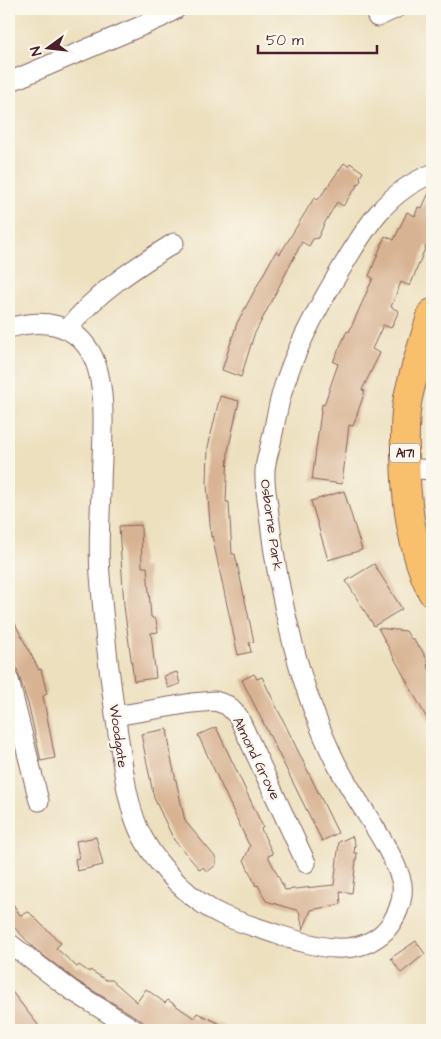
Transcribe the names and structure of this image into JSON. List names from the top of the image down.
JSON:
{
  "streets": {
    "highway": ["A171"],
    "street": ["Osborne Park", "Woodgate", "Almond Grove"]
  },
  "crossings": [
    ["Osborne Park", "Woodgate"],
    ["Woodgate", "Almond Grove"]
  ],
  "scale_bar": "50 m",
  "north": "left"
}
